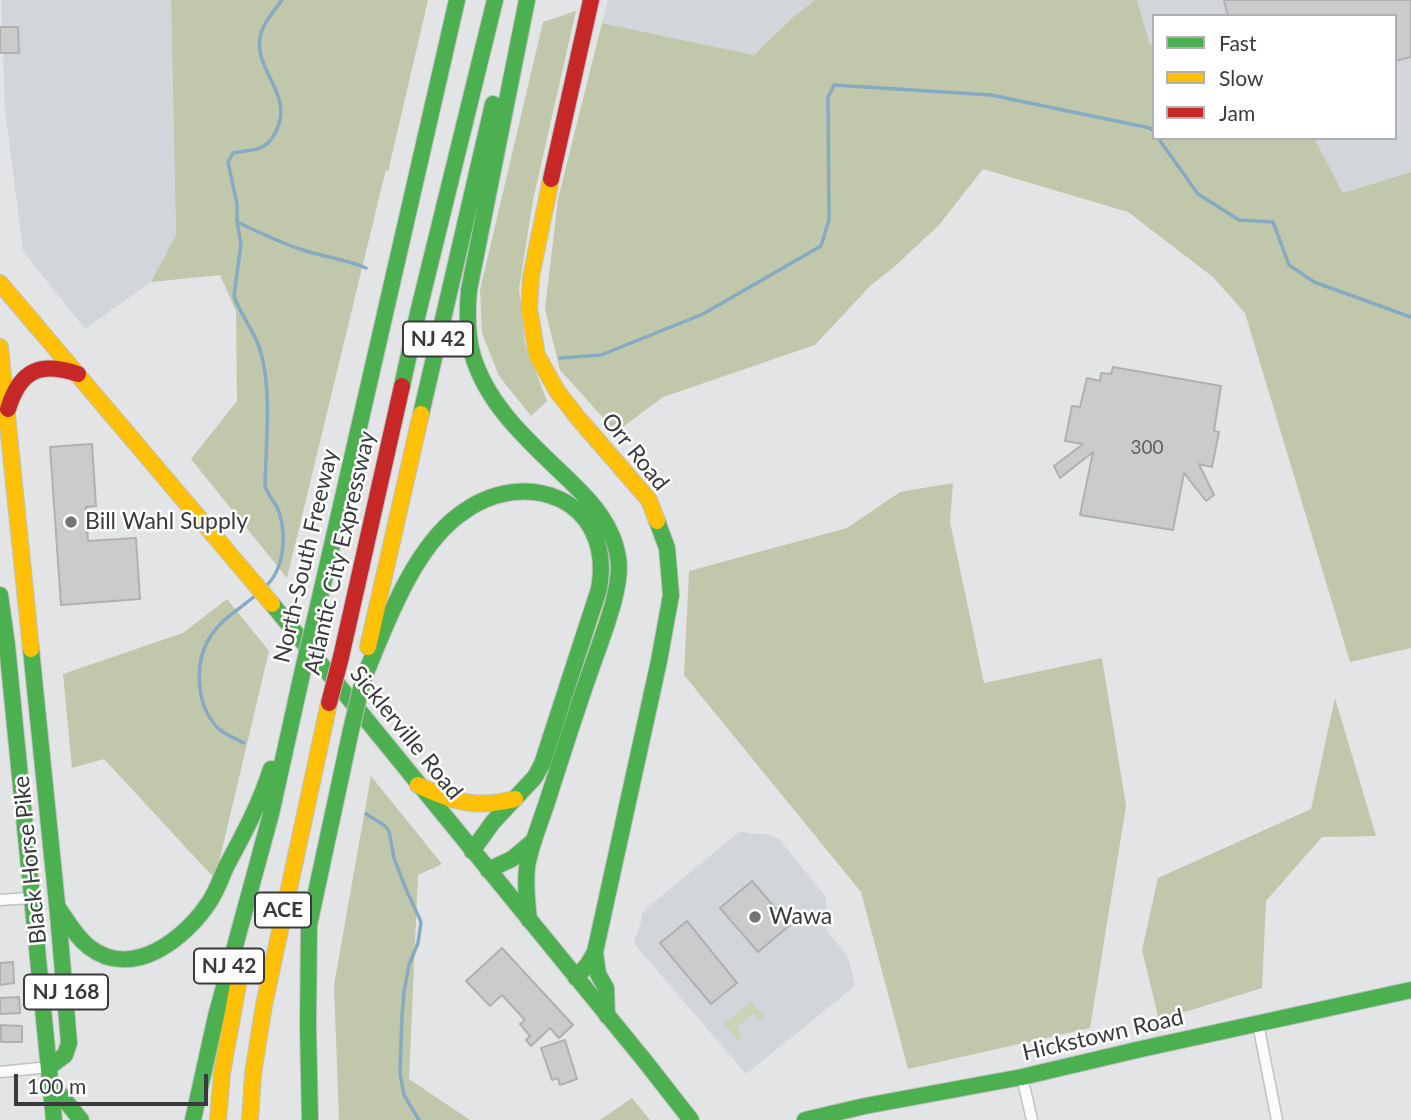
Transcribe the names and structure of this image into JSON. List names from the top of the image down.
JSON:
{
  "streets": {
    "main road": [
      "NJ 42",
      "Orr Road",
      "Atlantic City Expressway",
      "North-South Freeway",
      "Sicklerville Road",
      "Black Horse Pike",
      "ACE",
      "NJ 168",
      "Hickstown Road"
    ]
  },
  "crossings": [
    ["Orr Road", "Sicklerville Road"],
    ["North-South Freeway", "ACE"]
  ],
  "places": ["Bill Wahl Supply", "Wawa"],
  "house_numbers": ["300"],
  "legend": ["Fast", "Slow", "Jam"],
  "scale_bar": "100 m"
}
